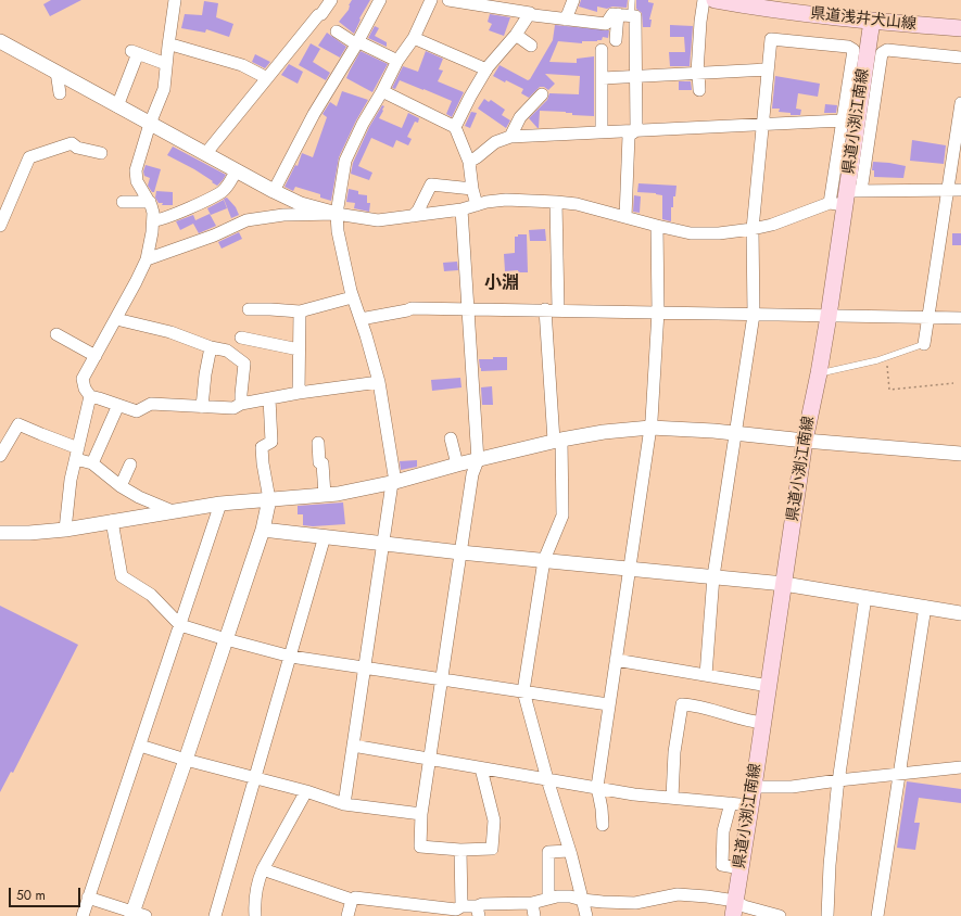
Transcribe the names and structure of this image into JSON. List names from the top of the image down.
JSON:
{
  "streets": {
    "main road": ["県道浅井犬山線", "県道小渕江南線"]
  },
  "crossings": [
    ["県道浅井犬山線", "県道小渕江南線"]
  ],
  "districts": ["小淵"],
  "scale_bar": "50 m"
}
